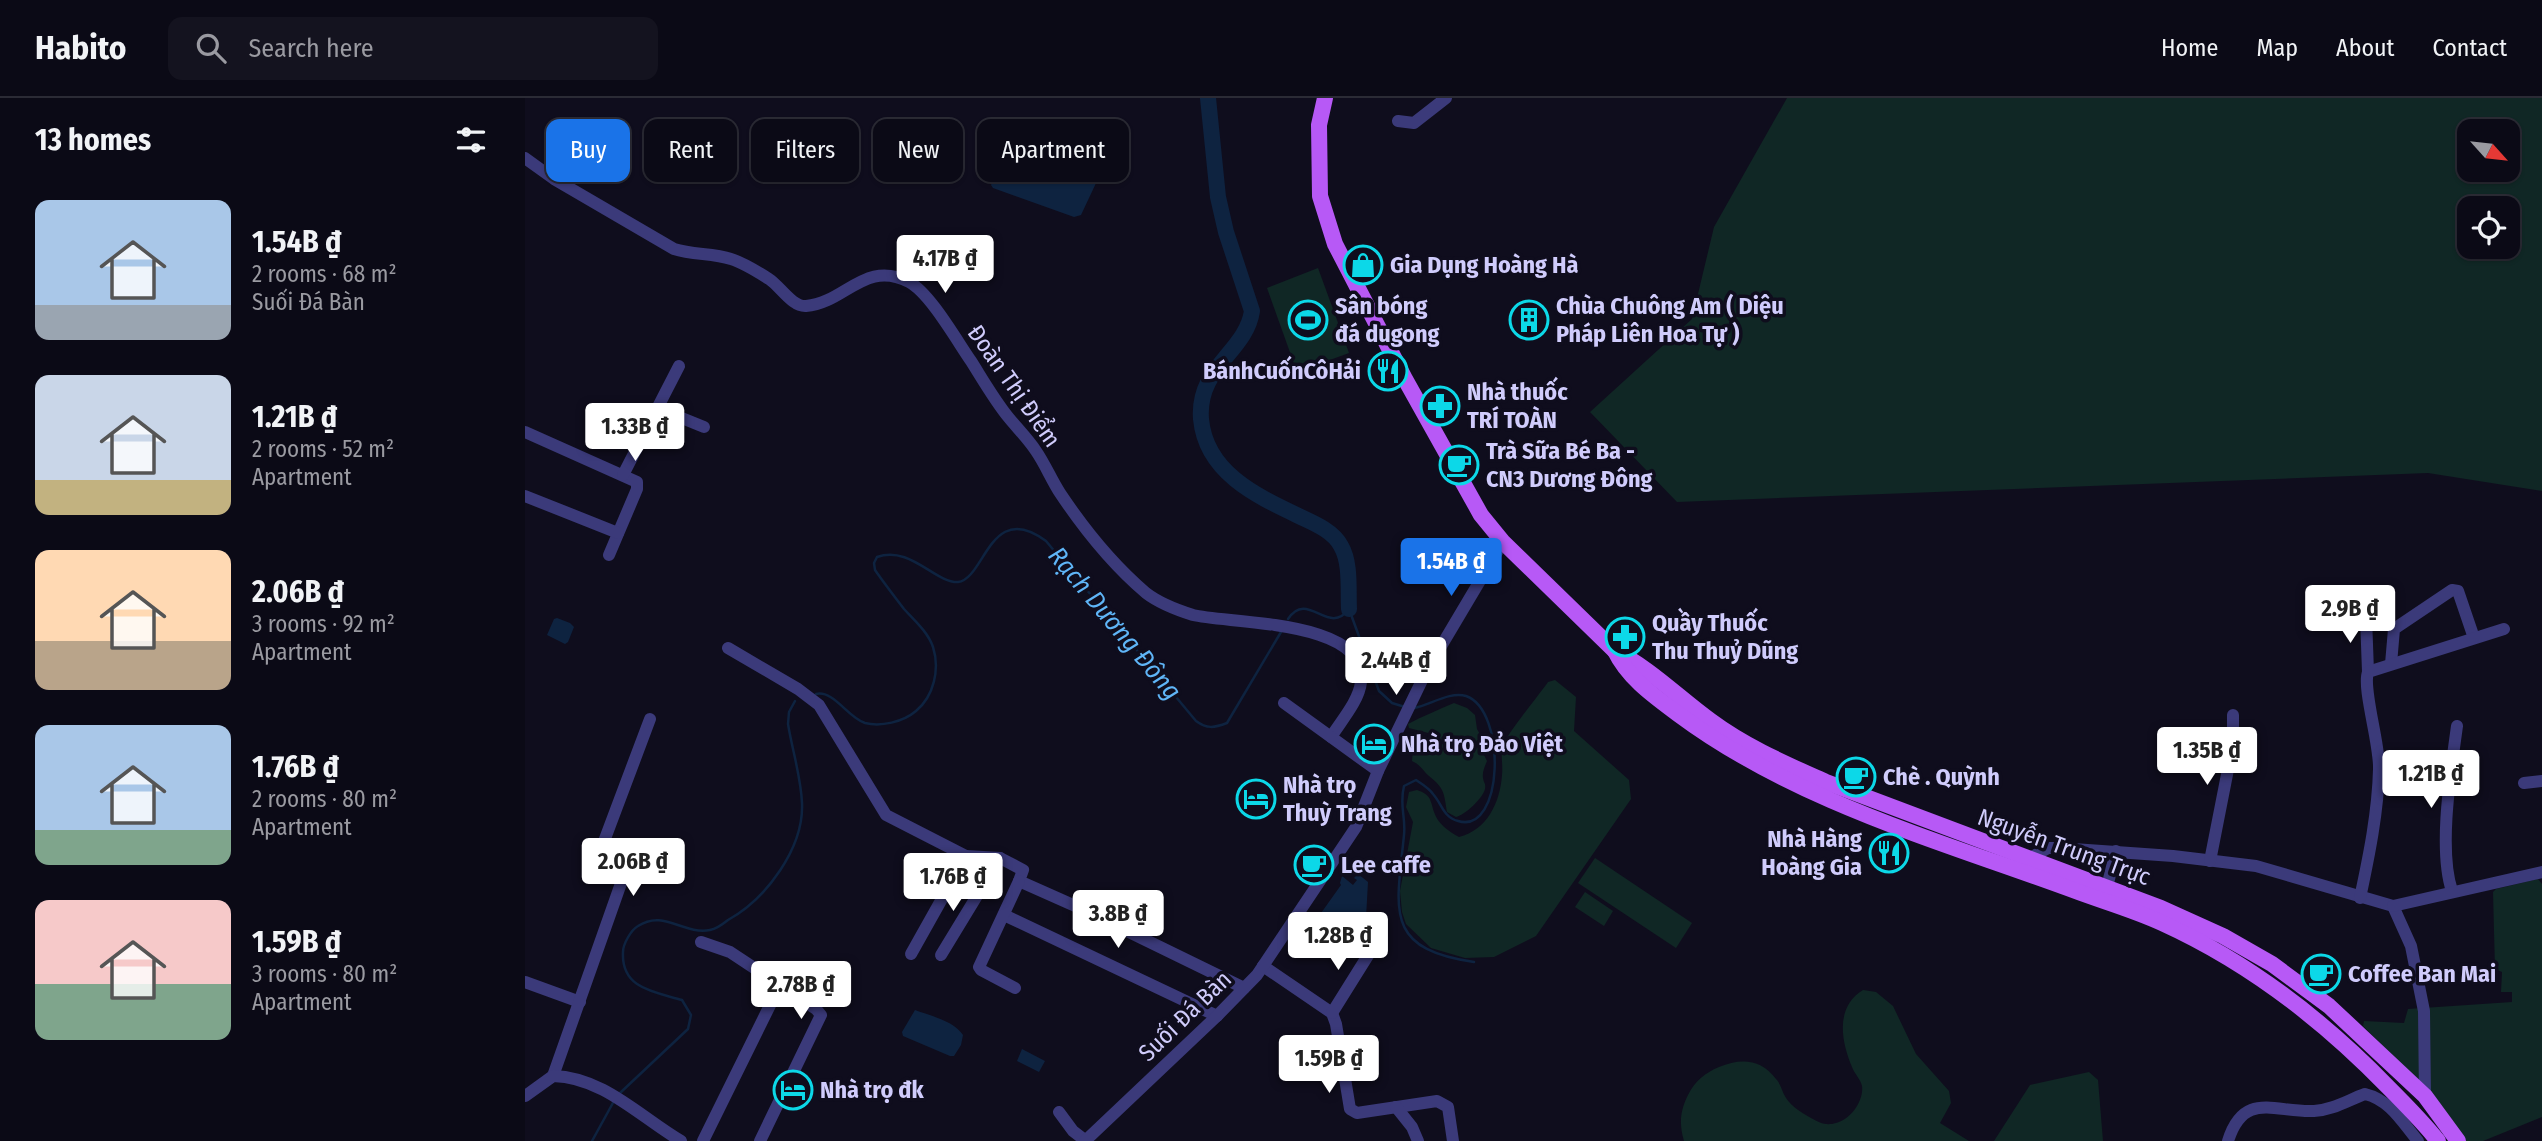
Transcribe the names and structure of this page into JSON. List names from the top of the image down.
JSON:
{
  "streets": {
    "main road": ["Nguyễn Trung Trực"],
    "street": ["Đoàn Thị Điểm", "Suối Đá Bàn"]
  },
  "crossings": [
    ["Nguyễn Trung Trực", "Suối Đá Bàn"]
  ],
  "water": ["Rạch Dương Đông"],
  "places": {
    "shop": ["Gia Dụng Hoàng Hà"],
    "sports": ["Sân bóng đá dugong"],
    "building": ["Chùa Chuông Am ( Diệu Pháp Liên Hoa Tự )"],
    "restaurant": ["BánhCuốnCôHải", "Nhà Hàng Hoàng Gia"],
    "pharmacy": ["Nhà thuốc TRÍ TOÀN", "Quầy Thuốc Thu Thuỷ Dũng"],
    "cafe": [
      "Trà Sữa Bé Ba - CN3 Dương Đông",
      "Chè . Quỳnh",
      "Lee caffe",
      "Coffee Ban Mai"
    ],
    "hotel": ["Nhà trọ Đảo Việt", "Nhà trọ Thuỳ Trang", "Nhà trọ đk"]
  },
  "north": "bottom right",
  "page": {
    "header": "Habito",
    "search": "Search here",
    "nav": [
      "Home",
      "Map",
      "About",
      "Contact"
    ],
    "heading": "13 homes",
    "chip": [
      "Buy",
      "Rent",
      "Filters",
      "New",
      "Apartment"
    ],
    "list": [
      {
        "name": "1.54B ₫",
        "note": "2 rooms · 68 m² · Suối Đá Bàn"
      },
      {
        "name": "1.21B ₫",
        "note": "2 rooms · 52 m² · Apartment"
      },
      {
        "name": "2.06B ₫",
        "note": "3 rooms · 92 m² · Apartment"
      },
      {
        "name": "1.76B ₫",
        "note": "2 rooms · 80 m² · Apartment"
      },
      {
        "name": "1.59B ₫",
        "note": "3 rooms · 80 m² · Apartment"
      }
    ],
    "price": [
      "4.17B ₫",
      "1.33B ₫",
      "1.54B ₫",
      "2.9B ₫",
      "2.44B ₫",
      "1.35B ₫",
      "1.21B ₫",
      "2.06B ₫",
      "1.76B ₫",
      "3.8B ₫",
      "1.28B ₫",
      "2.78B ₫",
      "1.59B ₫"
    ]
  }
}
